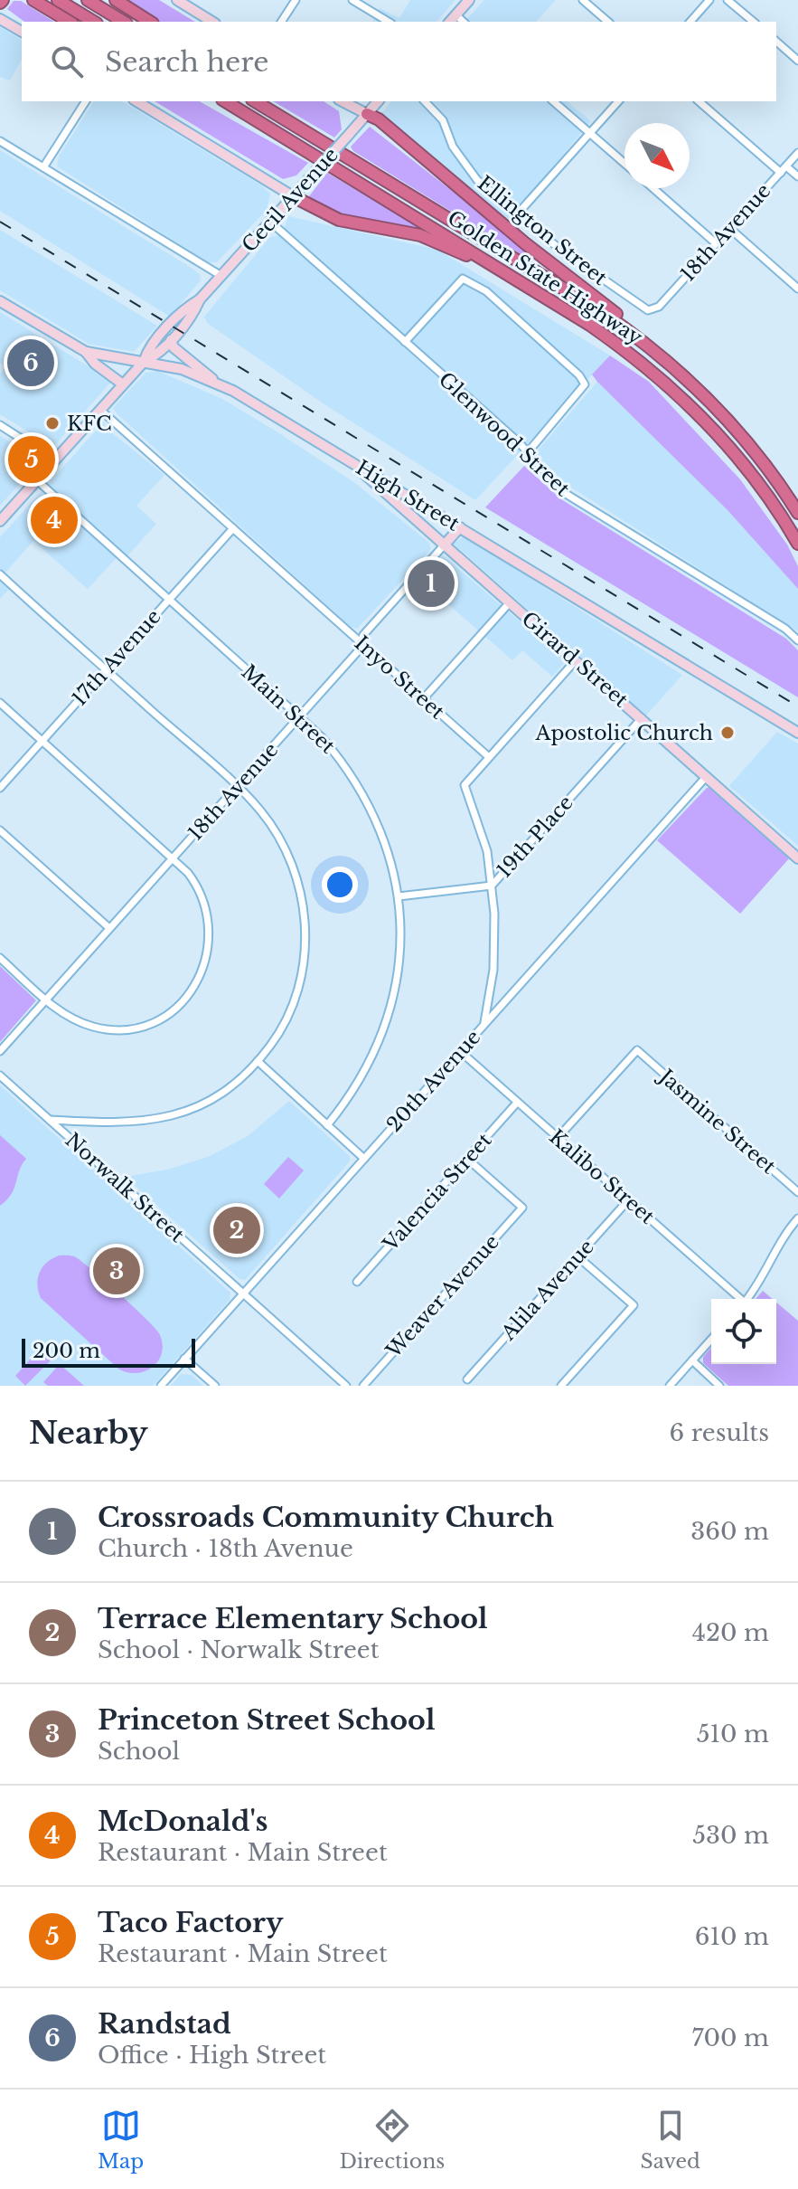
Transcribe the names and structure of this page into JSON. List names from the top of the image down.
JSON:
{
  "streets": {
    "highway": ["Golden State Highway"],
    "main road": [
      "Cecil Avenue",
      "18th Avenue",
      "High Street",
      "Girard Street"
    ],
    "street": [
      "Ellington Street",
      "Glenwood Street",
      "17th Avenue",
      "Inyo Street",
      "Main Street",
      "19th Place",
      "20th Avenue",
      "Jasmine Street",
      "Kalibo Street",
      "Norwalk Street",
      "Valencia Street",
      "Alila Avenue",
      "Weaver Avenue"
    ]
  },
  "crossings": [
    ["Cecil Avenue", "Glenwood Street"],
    ["Cecil Avenue", "High Street"],
    ["Cecil Avenue", "Inyo Street"],
    ["Cecil Avenue", "Main Street"],
    ["Ellington Street", "18th Avenue"],
    ["18th Avenue", "High Street"],
    ["18th Avenue", "Girard Street"],
    ["18th Avenue", "Inyo Street"],
    ["18th Avenue", "Main Street"],
    ["High Street", "Girard Street"],
    ["17th Avenue", "Inyo Street"],
    ["17th Avenue", "Main Street"],
    ["Girard Street", "19th Place"],
    ["Girard Street", "20th Avenue"],
    ["Main Street", "19th Place"],
    ["20th Avenue", "Kalibo Street"],
    ["20th Avenue", "Norwalk Street"],
    ["Jasmine Street", "Kalibo Street"],
    ["Kalibo Street", "Valencia Street"],
    ["Kalibo Street", "Alila Avenue"],
    ["Valencia Street", "Weaver Avenue"]
  ],
  "places": ["KFC", "Apostolic Church"],
  "scale_bar": "200 m",
  "north": "bottom right",
  "page": {
    "search": "Search here",
    "pins": [
      "6",
      "5",
      "4",
      "1",
      "2",
      "3"
    ],
    "scale": "200 m",
    "heading": ["Nearby", "6 results"],
    "list": [
      {
        "mark": "1",
        "name": "Crossroads Community Church",
        "note": "Church · 18th Avenue",
        "value": "360 m"
      },
      {
        "mark": "2",
        "name": "Terrace Elementary School",
        "note": "School · Norwalk Street",
        "value": "420 m"
      },
      {
        "mark": "3",
        "name": "Princeton Street School",
        "note": "School",
        "value": "510 m"
      },
      {
        "mark": "4",
        "name": "McDonald's",
        "note": "Restaurant · Main Street",
        "value": "530 m"
      },
      {
        "mark": "5",
        "name": "Taco Factory",
        "note": "Restaurant · Main Street",
        "value": "610 m"
      },
      {
        "mark": "6",
        "name": "Randstad",
        "note": "Office · High Street",
        "value": "700 m"
      }
    ],
    "nav": ["Map", "Directions", "Saved"]
  }
}
